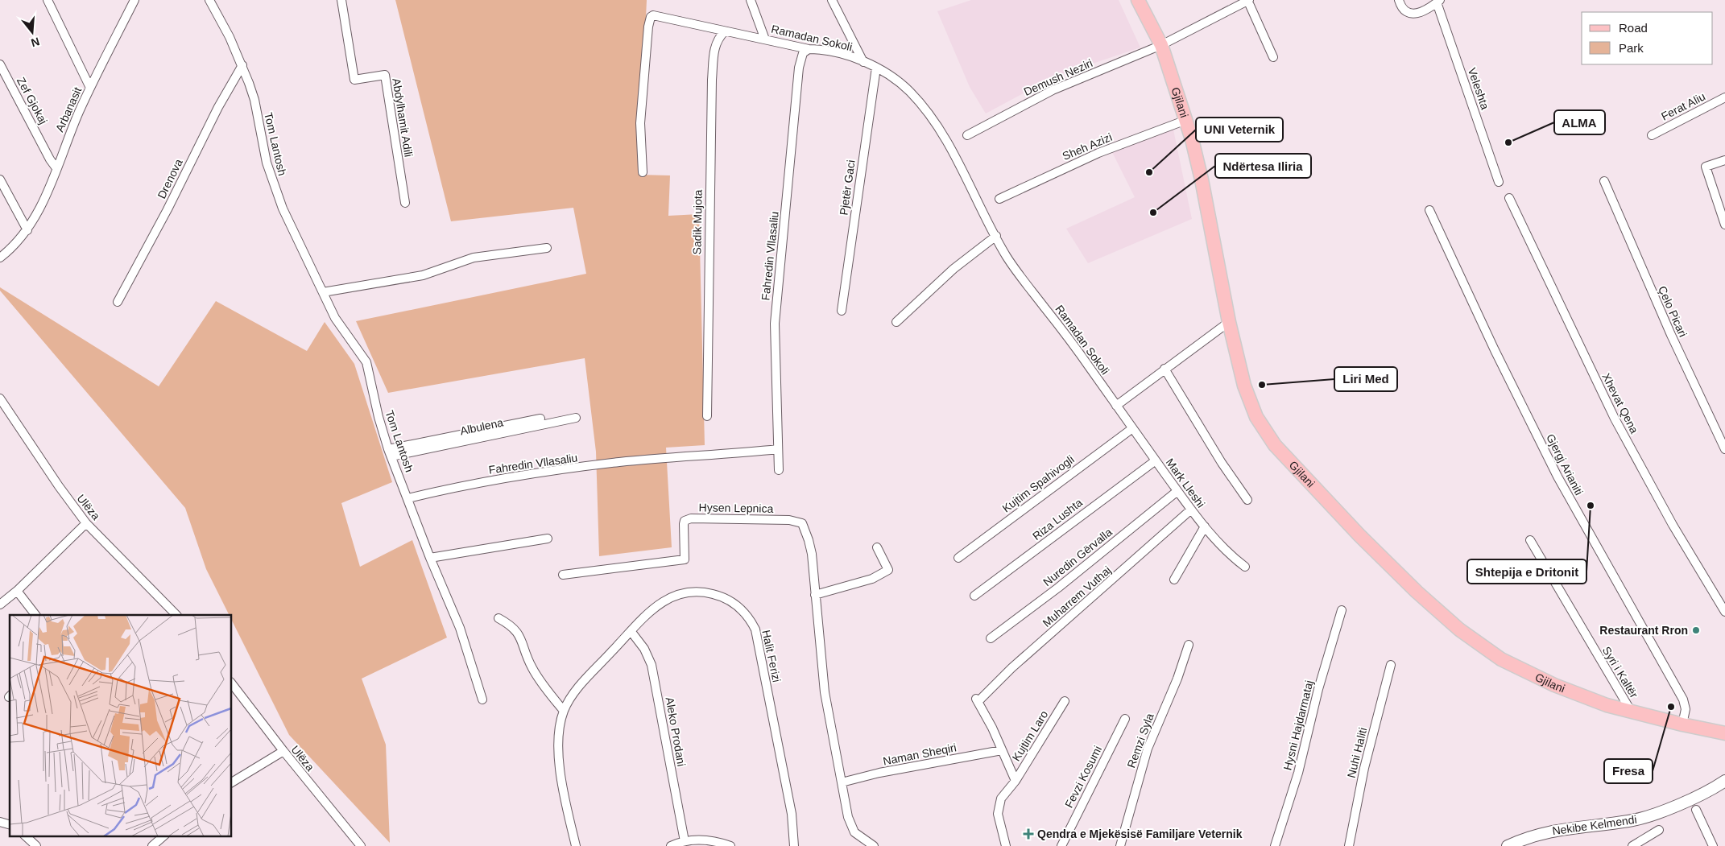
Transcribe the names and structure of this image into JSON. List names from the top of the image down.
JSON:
{
  "streets": {
    "main road": ["Gjilani"],
    "street": [
      "Ramadan Sokoli",
      "Demush Neziri",
      "Veleshta",
      "Zef Gjokaj",
      "Ferat Aliu",
      "Arbanasit",
      "Abdylhamit Adili",
      "Tom Lantosh",
      "Sheh Azizi",
      "Drenova",
      "Pjetër Gaci",
      "Sadik Mujota",
      "Fahredin Vllasaliu",
      "Çelo Picari",
      "Xhevat Qena",
      "Albulena",
      "Gjergj Arianiti",
      "Mark Lleshi",
      "Kujtim Spahivogli",
      "Ulëza",
      "Hysen Lepnica",
      "Riza Lushta",
      "Nuredin Gërvalla",
      "Muharrem Vuthaj",
      "Halit Ferizi",
      "Syri i Kaltër",
      "Hysni Hajdarmataj",
      "Aleko Prodani",
      "Kujtim Laro",
      "Remzi Syla",
      "Nuhi Haliti",
      "Naman Sheqiri",
      "Fevzi Kosumi",
      "Nekibe Kelmendi"
    ]
  },
  "crossings": [
    ["Ramadan Sokoli", "Pjetër Gaci"],
    ["Ramadan Sokoli", "Sadik Mujota"],
    ["Ramadan Sokoli", "Fahredin Vllasaliu"],
    ["Ramadan Sokoli", "Mark Lleshi"],
    ["Demush Neziri", "Gjilani"],
    ["Zef Gjokaj", "Arbanasit"],
    ["Gjilani", "Sheh Azizi"],
    ["Gjilani", "Gjergj Arianiti"],
    ["Gjilani", "Syri i Kaltër"],
    ["Tom Lantosh", "Drenova"],
    ["Tom Lantosh", "Fahredin Vllasaliu"],
    ["Tom Lantosh", "Albulena"],
    ["Mark Lleshi", "Kujtim Spahivogli"],
    ["Mark Lleshi", "Riza Lushta"],
    ["Mark Lleshi", "Nuredin Gërvalla"],
    ["Mark Lleshi", "Muharrem Vuthaj"],
    ["Hysen Lepnica", "Naman Sheqiri"],
    ["Muharrem Vuthaj", "Kujtim Laro"],
    ["Muharrem Vuthaj", "Naman Sheqiri"],
    ["Halit Ferizi", "Aleko Prodani"]
  ],
  "places": {
    "other": [
      "ALMA",
      "UNI Veternik",
      "Ndërtesa Iliria",
      "Liri Med",
      "Shtepija e Dritonit",
      "Restaurant Rron",
      "Fresa"
    ],
    "health": ["Qendra e Mjekësisë Familjare Veternik"]
  },
  "legend": ["Road", "Park"],
  "north": "bottom"
}
